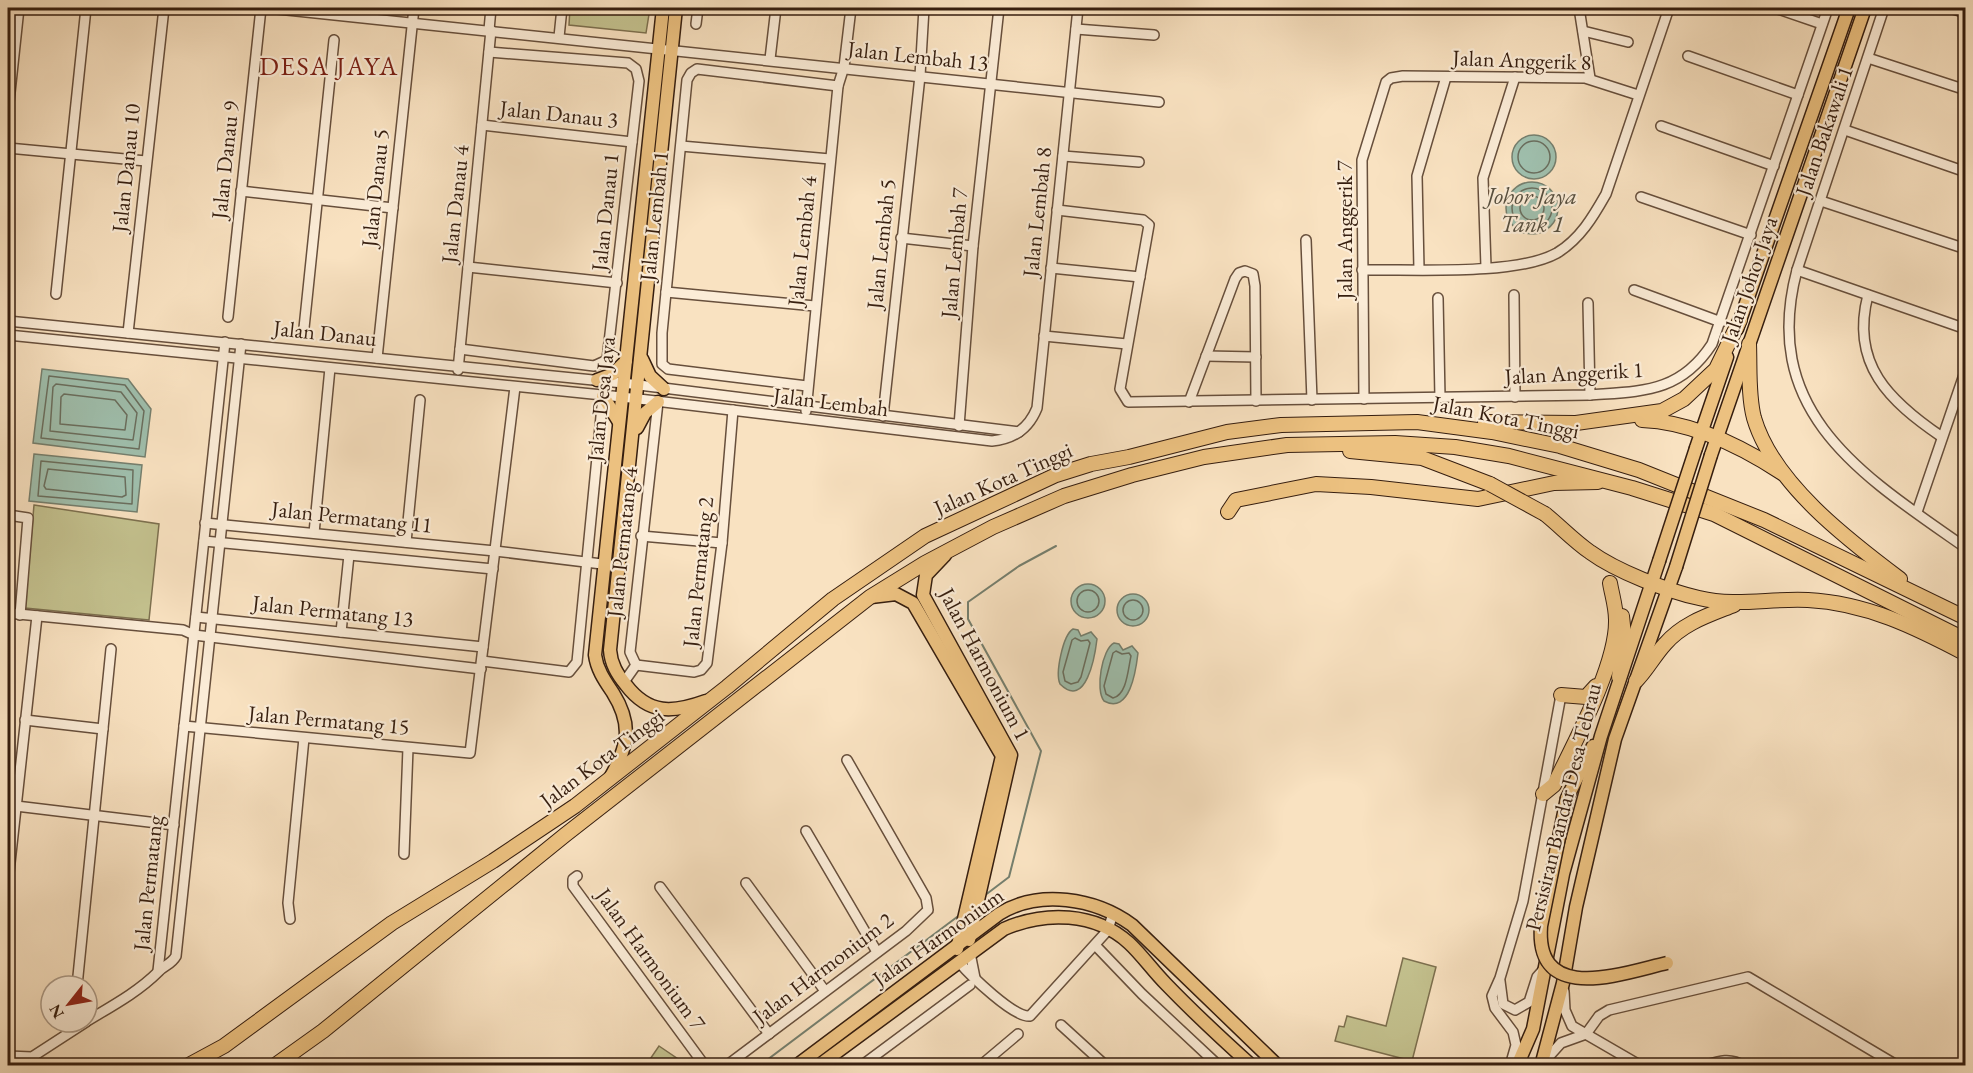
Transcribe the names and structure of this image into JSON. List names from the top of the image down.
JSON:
{
  "streets": {
    "highway": ["Jalan Kota Tinggi"],
    "main road": [
      "Jalan Johor Jaya",
      "Jalan Desa Jaya",
      "Jalan Harmonium 1",
      "Persisiran Bandar Desa Tebrau",
      "Jalan Harmonium"
    ],
    "street": [
      "Jalan Lembah 13",
      "Jalan Anggerik 8",
      "Jalan Danau 3",
      "Jalan Bakawali 1",
      "Jalan Danau 9",
      "Jalan Danau 10",
      "Jalan Danau 5",
      "Jalan Danau 4",
      "Jalan Danau 1",
      "Jalan Lembah 8",
      "Jalan Lembah 1",
      "Jalan Anggerik 7",
      "Jalan Lembah 4",
      "Jalan Lembah 5",
      "Jalan Lembah 7",
      "Jalan Danau",
      "Jalan Anggerik 1",
      "Jalan Lembah",
      "Jalan Permatang 11",
      "Jalan Permatang 4",
      "Jalan Permatang 2",
      "Jalan Permatang 13",
      "Jalan Permatang 15",
      "Jalan Permatang",
      "Jalan Harmonium 7",
      "Jalan Harmonium 2"
    ]
  },
  "crossings": [
    ["Jalan Lembah 13", "Jalan Danau 5"],
    ["Jalan Lembah 13", "Jalan Danau 4"],
    ["Jalan Lembah 13", "Jalan Lembah 8"],
    ["Jalan Lembah 13", "Jalan Lembah 4"],
    ["Jalan Lembah 13", "Jalan Lembah 5"],
    ["Jalan Lembah 13", "Jalan Lembah 7"],
    ["Jalan Lembah 13", "Jalan Desa Jaya"],
    ["Jalan Anggerik 8", "Jalan Anggerik 7"],
    ["Jalan Danau 3", "Jalan Danau 4"],
    ["Jalan Danau 3", "Jalan Danau 1"],
    ["Jalan Danau 10", "Jalan Danau"],
    ["Jalan Danau 5", "Jalan Danau"],
    ["Jalan Danau 4", "Jalan Danau 1"],
    ["Jalan Danau 4", "Jalan Danau"],
    ["Jalan Lembah 1", "Jalan Lembah 4"],
    ["Jalan Anggerik 7", "Jalan Anggerik 1"],
    ["Jalan Lembah 4", "Jalan Lembah"],
    ["Jalan Lembah 5", "Jalan Lembah"],
    ["Jalan Lembah 7", "Jalan Lembah"],
    ["Jalan Johor Jaya", "Persisiran Bandar Desa Tebrau"],
    ["Jalan Danau", "Jalan Desa Jaya"],
    ["Jalan Danau", "Jalan Lembah"],
    ["Jalan Danau", "Jalan Permatang"],
    ["Jalan Desa Jaya", "Jalan Lembah"],
    ["Jalan Desa Jaya", "Jalan Kota Tinggi"],
    ["Jalan Desa Jaya", "Jalan Permatang 11"],
    ["Jalan Lembah", "Jalan Permatang 4"],
    ["Jalan Lembah", "Jalan Permatang 2"],
    ["Jalan Kota Tinggi", "Jalan Harmonium 1"],
    ["Jalan Permatang 11", "Jalan Permatang"],
    ["Jalan Permatang 4", "Jalan Permatang 2"],
    ["Jalan Permatang 13", "Jalan Permatang"],
    ["Jalan Harmonium 1", "Jalan Harmonium"],
    ["Jalan Permatang 15", "Jalan Permatang"]
  ],
  "districts": ["DESA JAYA"],
  "water": ["Johor Jaya Tank 1"],
  "north": "bottom left"
}
